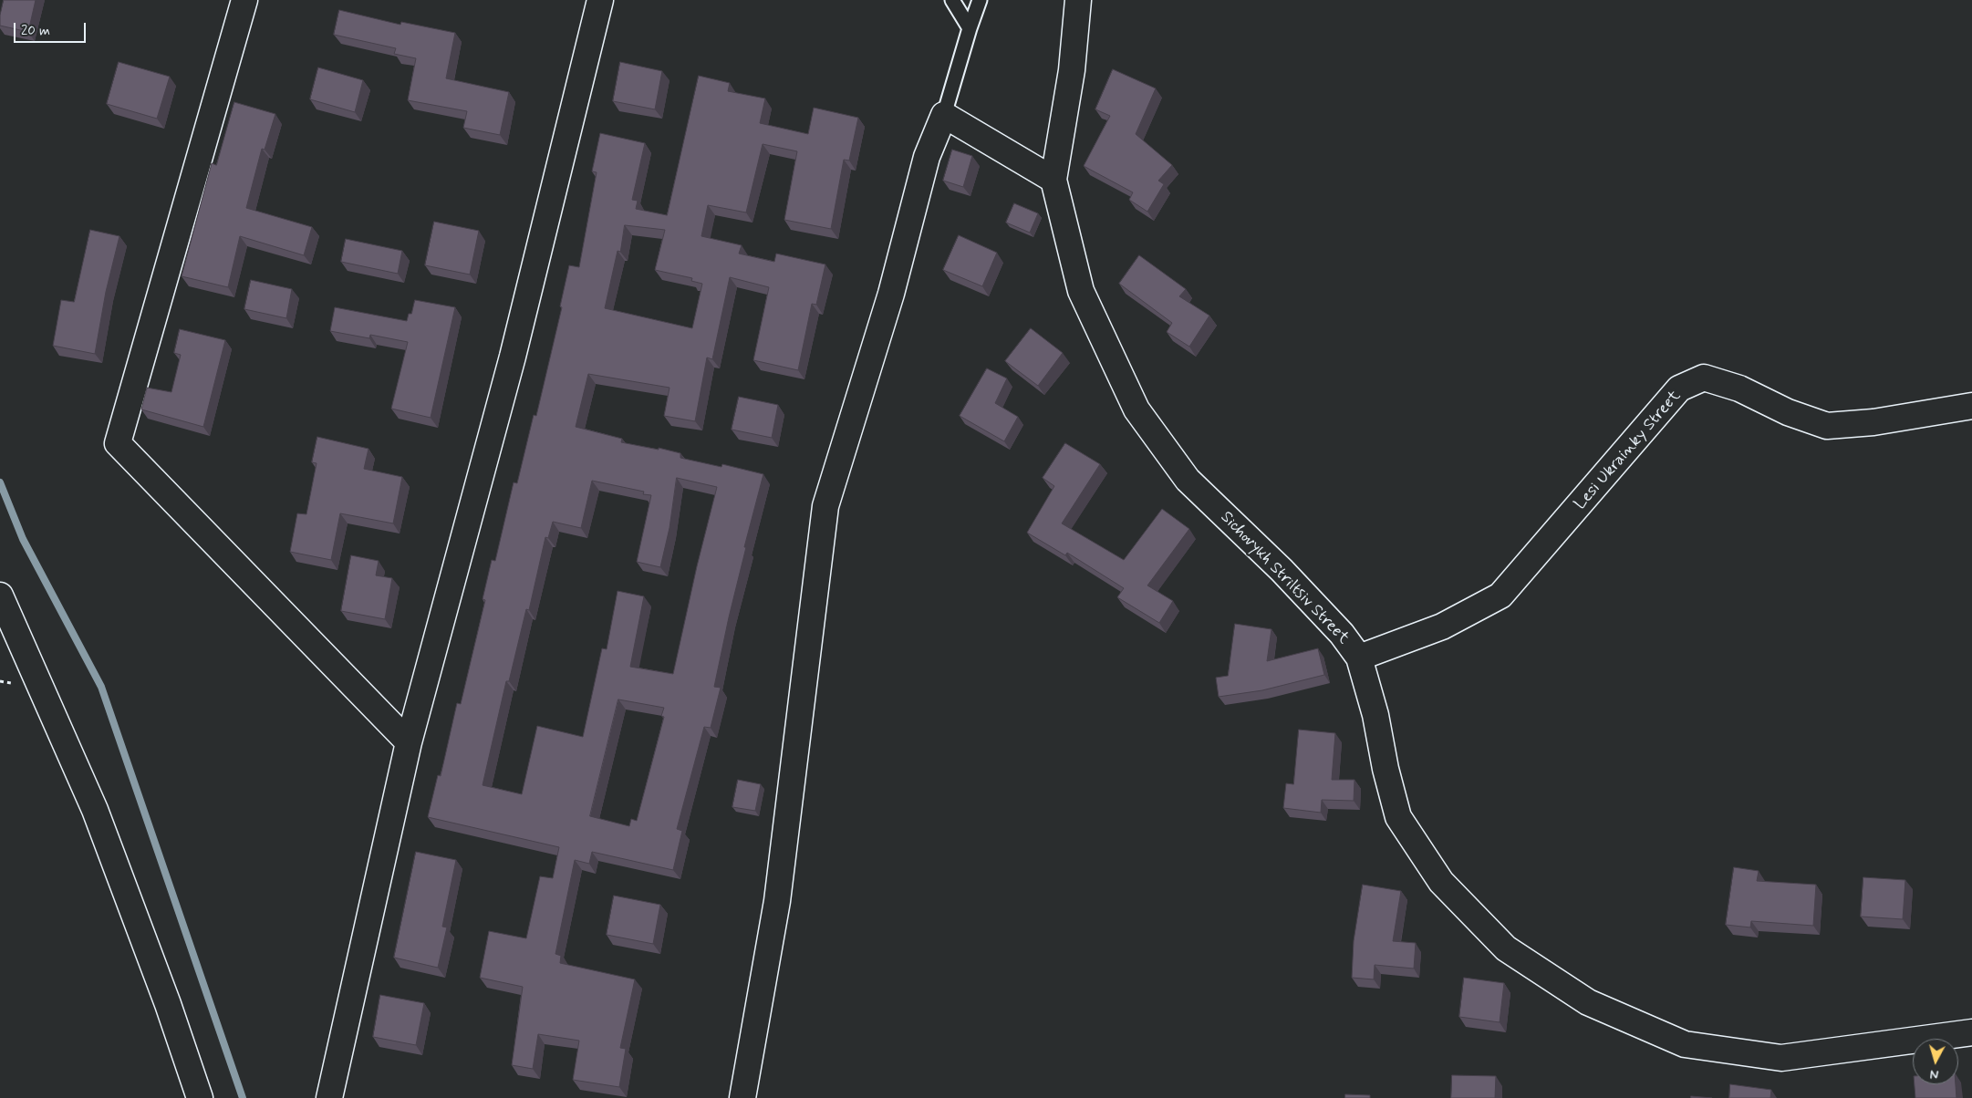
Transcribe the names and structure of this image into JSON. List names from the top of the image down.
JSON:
{
  "streets": {
    "street": ["Lesi Ukrainky Street", "Sichovykh Striltsiv Street"]
  },
  "crossings": [
    ["Lesi Ukrainky Street", "Sichovykh Striltsiv Street"]
  ],
  "scale_bar": "20 m",
  "north": "bottom"
}
